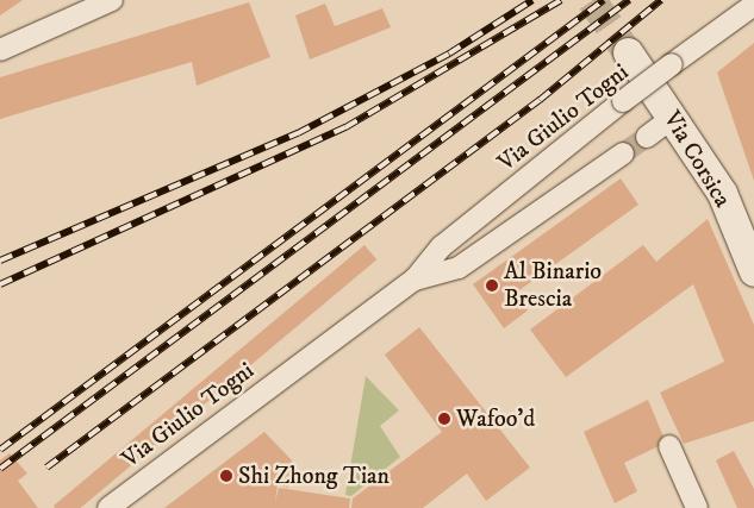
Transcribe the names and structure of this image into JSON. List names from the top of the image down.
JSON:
{
  "streets": {
    "main road": ["Via Corsica"],
    "street": ["Via Giulio Togni"]
  },
  "places": ["Al Binario Brescia", "Wafoo'd", "Shi Zhong Tian"]
}
